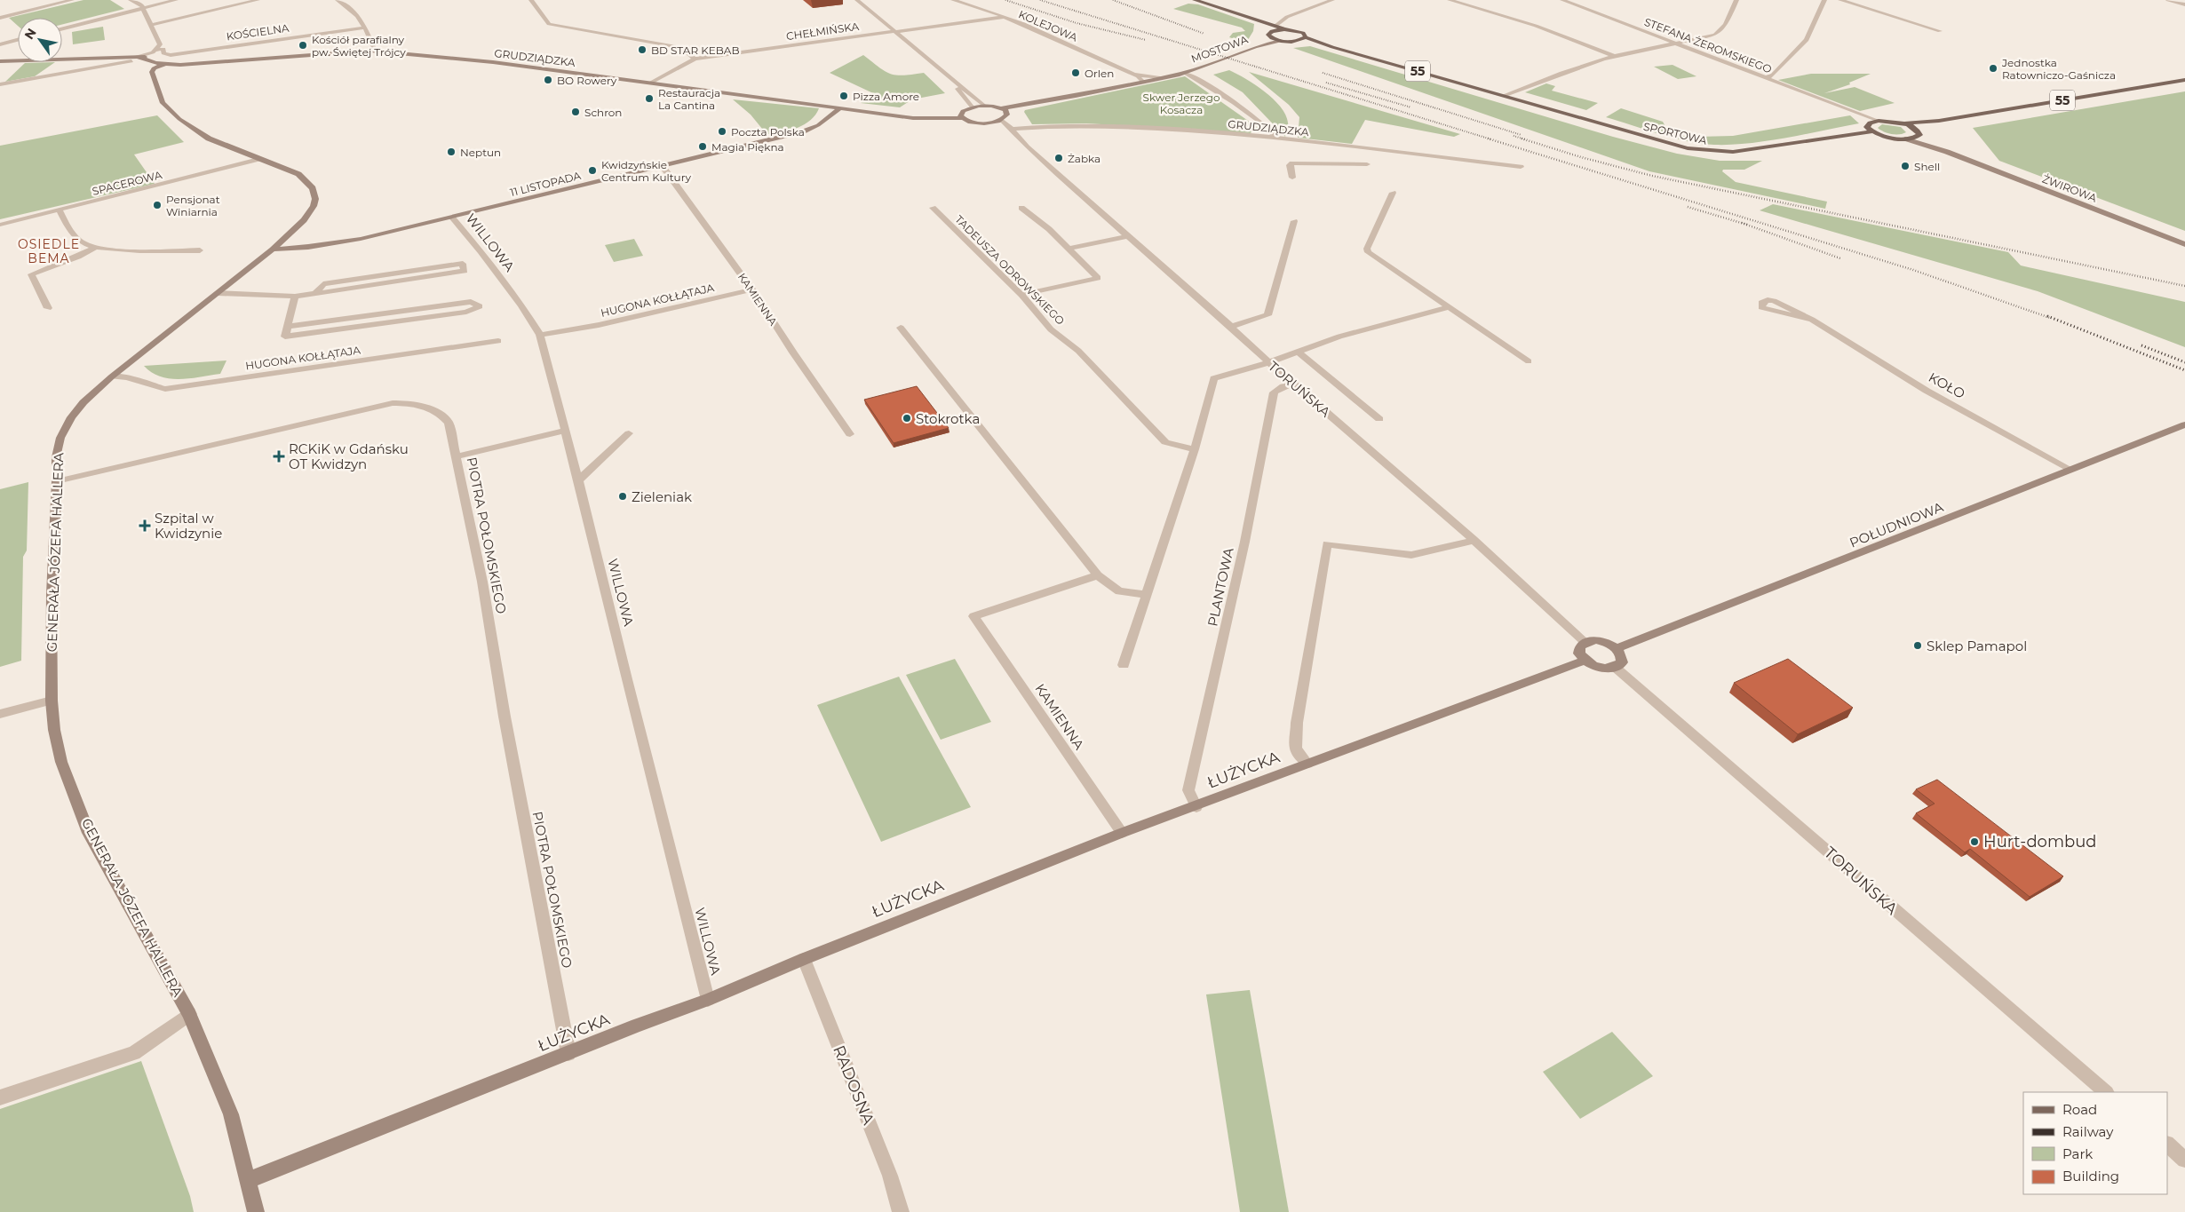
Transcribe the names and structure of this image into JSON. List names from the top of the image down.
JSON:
{
  "streets": {
    "main road": ["55", "SPORTOWA"],
    "street": [
      "KOLEJOWA",
      "CHEŁMIŃSKA",
      "KOŚCIELNA",
      "STEFANA ŻEROMSKIEGO",
      "MOSTOWA",
      "GRUDZIĄDZKA",
      "SPACEROWA",
      "11 LISTOPADA",
      "ŻWIROWA",
      "WILLOWA",
      "TADEUSZA ODROWSKIEGO",
      "KAMIENNA",
      "HUGONA KOŁŁĄTAJA",
      "KOŁO",
      "TORUŃSKA",
      "POŁUDNIOWA",
      "PIOTRA POŁOMSKIEGO",
      "GENERAŁA JÓZEFA HALLERA",
      "PLANTOWA",
      "ŁUŻYCKA",
      "RADOSNA"
    ]
  },
  "crossings": [
    ["KOLEJOWA", "CHEŁMIŃSKA"],
    ["KOLEJOWA", "MOSTOWA"],
    ["CHEŁMIŃSKA", "GRUDZIĄDZKA"],
    ["STEFANA ŻEROMSKIEGO", "55"],
    ["MOSTOWA", "55"],
    ["GRUDZIĄDZKA", "11 LISTOPADA"],
    ["GRUDZIĄDZKA", "TORUŃSKA"],
    ["GRUDZIĄDZKA", "GENERAŁA JÓZEFA HALLERA"],
    ["55", "SPORTOWA"],
    ["55", "ŻWIROWA"],
    ["SPACEROWA", "GENERAŁA JÓZEFA HALLERA"],
    ["11 LISTOPADA", "WILLOWA"],
    ["11 LISTOPADA", "KAMIENNA"],
    ["11 LISTOPADA", "GENERAŁA JÓZEFA HALLERA"],
    ["WILLOWA", "HUGONA KOŁŁĄTAJA"],
    ["WILLOWA", "ŁUŻYCKA"],
    ["KAMIENNA", "HUGONA KOŁŁĄTAJA"],
    ["KAMIENNA", "ŁUŻYCKA"],
    ["HUGONA KOŁŁĄTAJA", "GENERAŁA JÓZEFA HALLERA"],
    ["KOŁO", "POŁUDNIOWA"],
    ["TORUŃSKA", "POŁUDNIOWA"],
    ["TORUŃSKA", "PLANTOWA"],
    ["TORUŃSKA", "ŁUŻYCKA"],
    ["POŁUDNIOWA", "ŁUŻYCKA"],
    ["PIOTRA POŁOMSKIEGO", "GENERAŁA JÓZEFA HALLERA"],
    ["PIOTRA POŁOMSKIEGO", "ŁUŻYCKA"],
    ["GENERAŁA JÓZEFA HALLERA", "ŁUŻYCKA"],
    ["PLANTOWA", "ŁUŻYCKA"],
    ["ŁUŻYCKA", "RADOSNA"]
  ],
  "districts": ["OSIEDLE BEMA"],
  "parks": ["Skwer Jerzego Kosacza"],
  "places": {
    "other": [
      "Kościół parafialny pw. Świętej Trójcy",
      "BD STAR KEBAB",
      "Jednostka Ratowniczo-Gaśnicza",
      "Orlen",
      "BO Rowery",
      "Pizza Amore",
      "Restauracja La Cantina",
      "Schron",
      "Poczta Polska",
      "Magia Piękna",
      "Neptun",
      "Żabka",
      "Shell",
      "Kwidzyńskie Centrum Kultury",
      "Pensjonat Winiarnia",
      "Stokrotka",
      "Zieleniak",
      "Sklep Pamapol",
      "Hurt-dombud"
    ],
    "health": ["RCKiK w Gdańsku OT Kwidzyn", "Szpital w Kwidzynie"]
  },
  "legend": [
    "Road",
    "Railway",
    "Park",
    "Building"
  ],
  "north": "top left"
}
